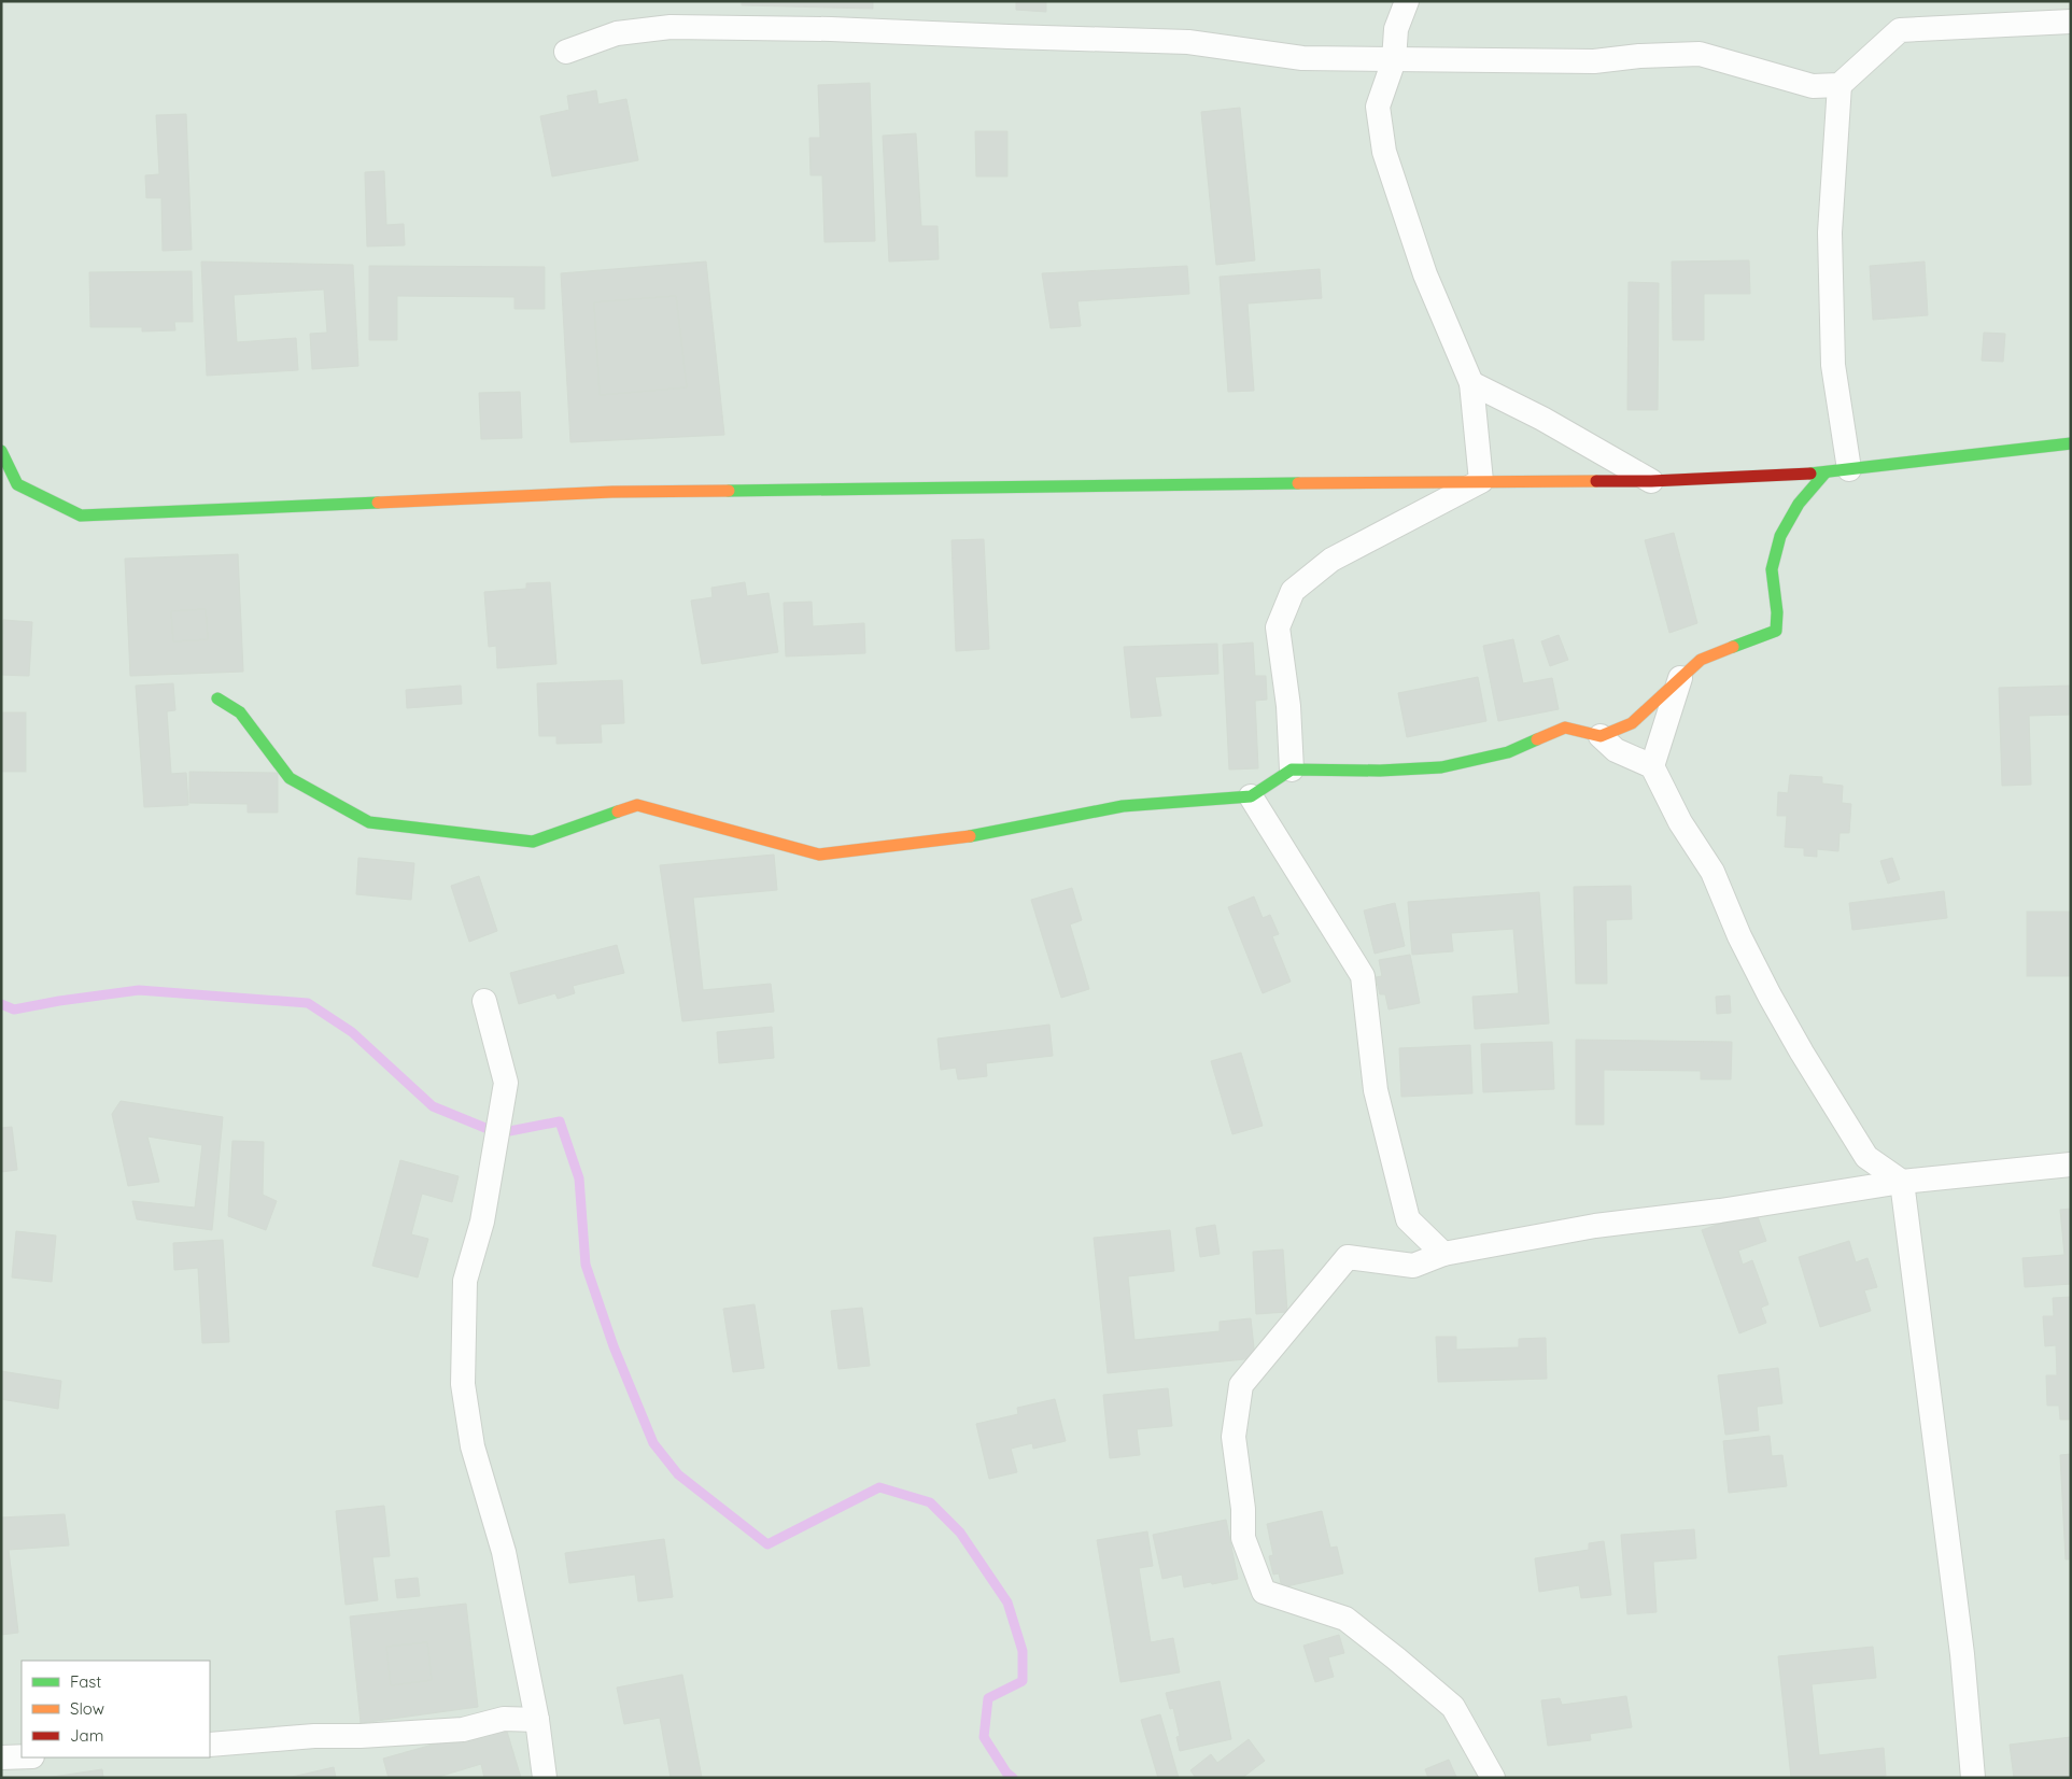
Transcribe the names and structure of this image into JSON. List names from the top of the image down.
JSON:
{
  "legend": ["Fast", "Slow", "Jam"]
}
